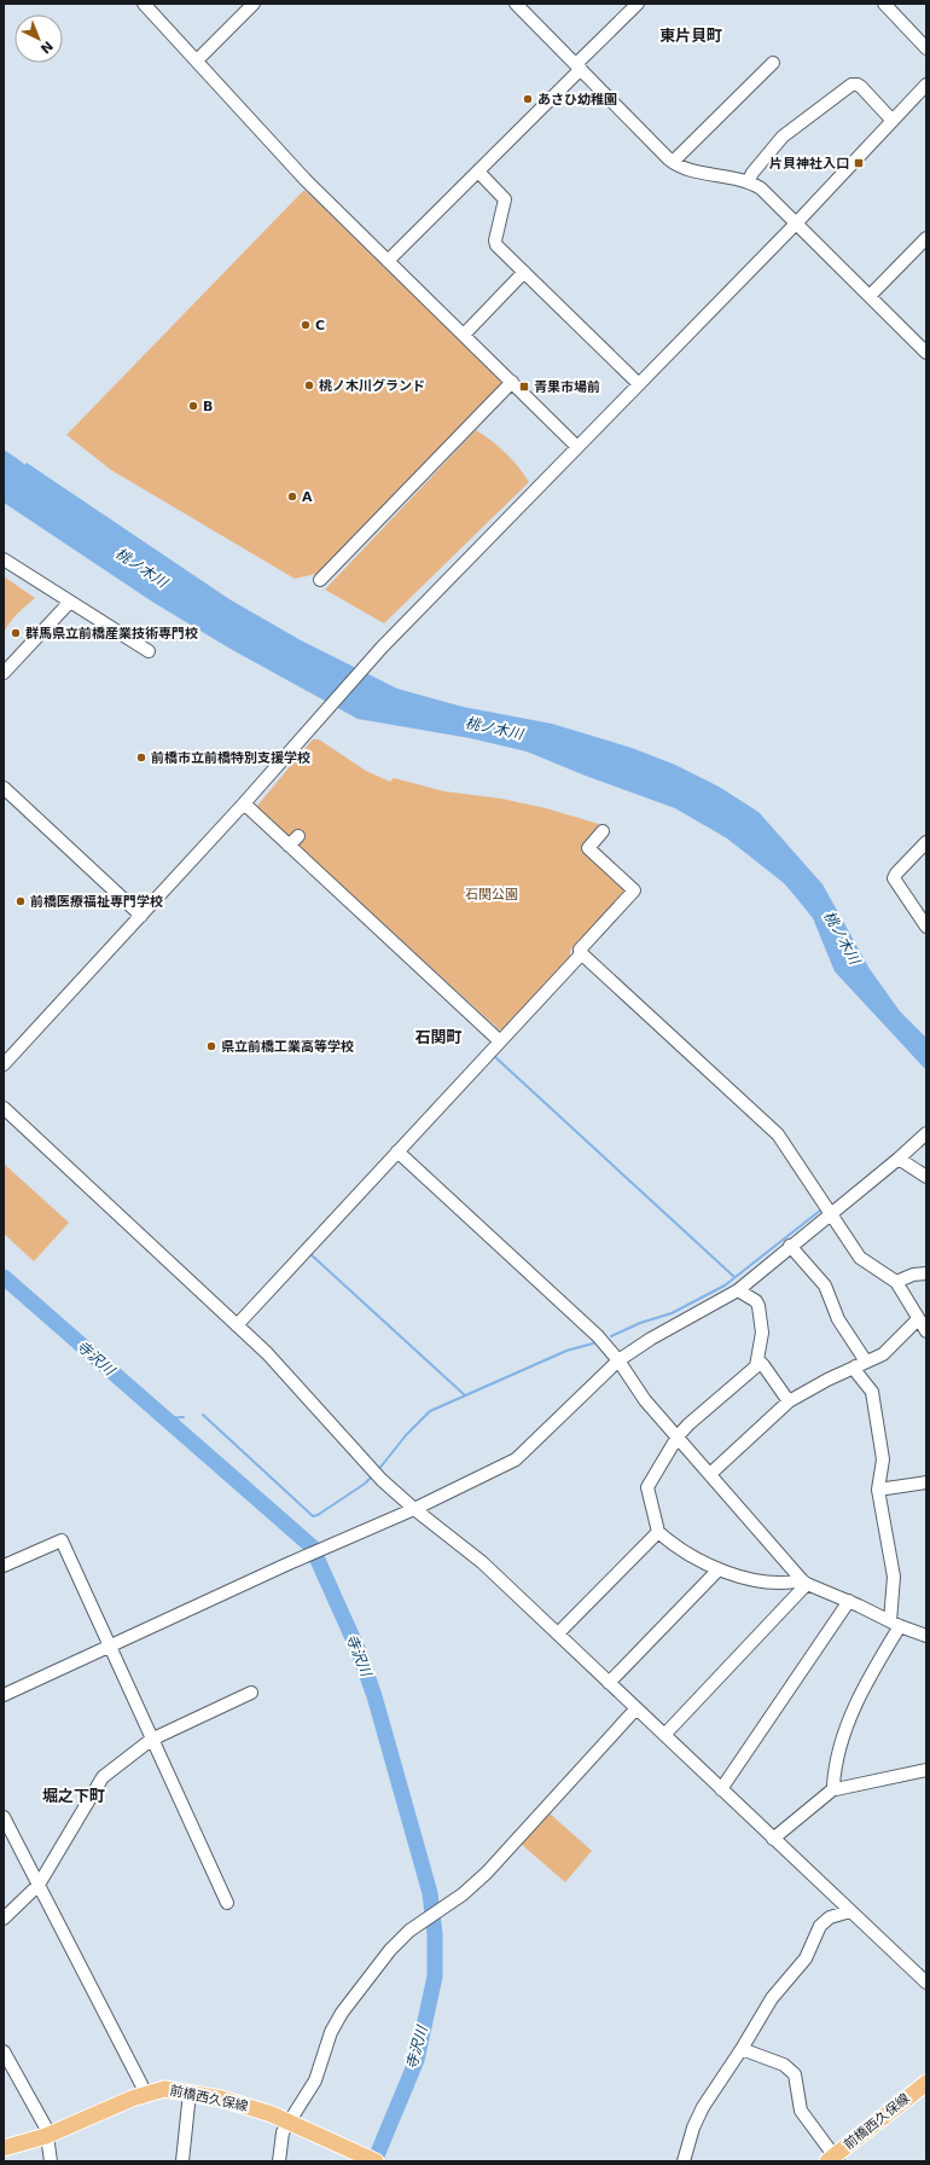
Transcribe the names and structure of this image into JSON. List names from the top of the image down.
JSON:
{
  "streets": {
    "main road": ["前橋西久保線"]
  },
  "districts": ["東片貝町", "石関町", "堀之下町"],
  "water": ["桃ノ木川", "寺沢川"],
  "parks": ["石関公園"],
  "places": {
    "other": [
      "あさひ幼稚園",
      "C",
      "桃ノ木川グランド",
      "B",
      "A",
      "群馬県立前橋産業技術専門校",
      "前橋市立前橋特別支援学校",
      "前橋医療福祉専門学校",
      "県立前橋工業高等学校"
    ],
    "transit": ["片貝神社入口", "青果市場前"]
  },
  "north": "bottom right"
}
